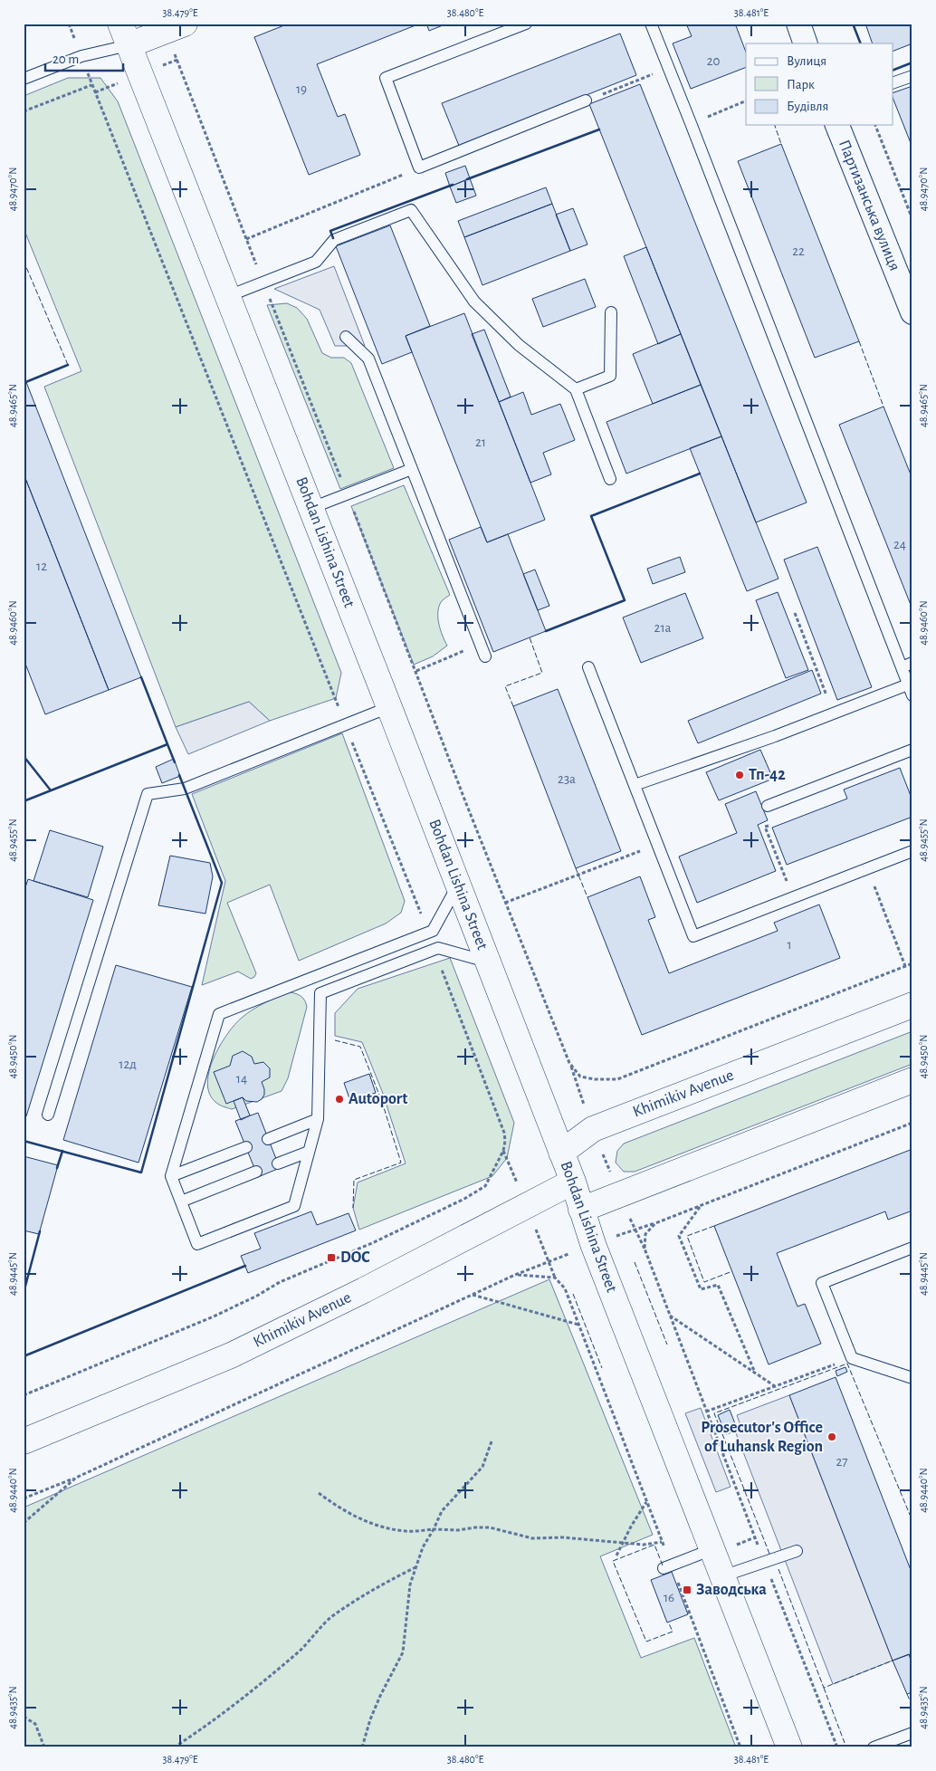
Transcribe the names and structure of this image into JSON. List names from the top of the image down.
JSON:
{
  "streets": {
    "main road": ["Bohdan Lishina Street", "Khimikiv Avenue"],
    "street": ["Партизанська вулиця"]
  },
  "crossings": [
    ["Bohdan Lishina Street", "Khimikiv Avenue"]
  ],
  "places": {
    "other": ["Тп-42", "Autoport", "Prosecutor's Office of Luhansk Region"],
    "transit": ["DOC", "Заводська"]
  },
  "house_numbers": [
    "20",
    "19",
    "22",
    "21",
    "24",
    "12",
    "21а",
    "23а",
    "1",
    "12д",
    "14",
    "27",
    "16"
  ],
  "legend": ["Вулиця", "Парк", "Будівля"],
  "scale_bar": "20 m",
  "coordinates": [
    "38.479°E",
    "38.480°E",
    "38.481°E",
    "48.9470°N",
    "48.9465°N",
    "48.9460°N",
    "48.9455°N",
    "48.9450°N",
    "48.9445°N",
    "48.9440°N",
    "48.9435°N"
  ]
}
